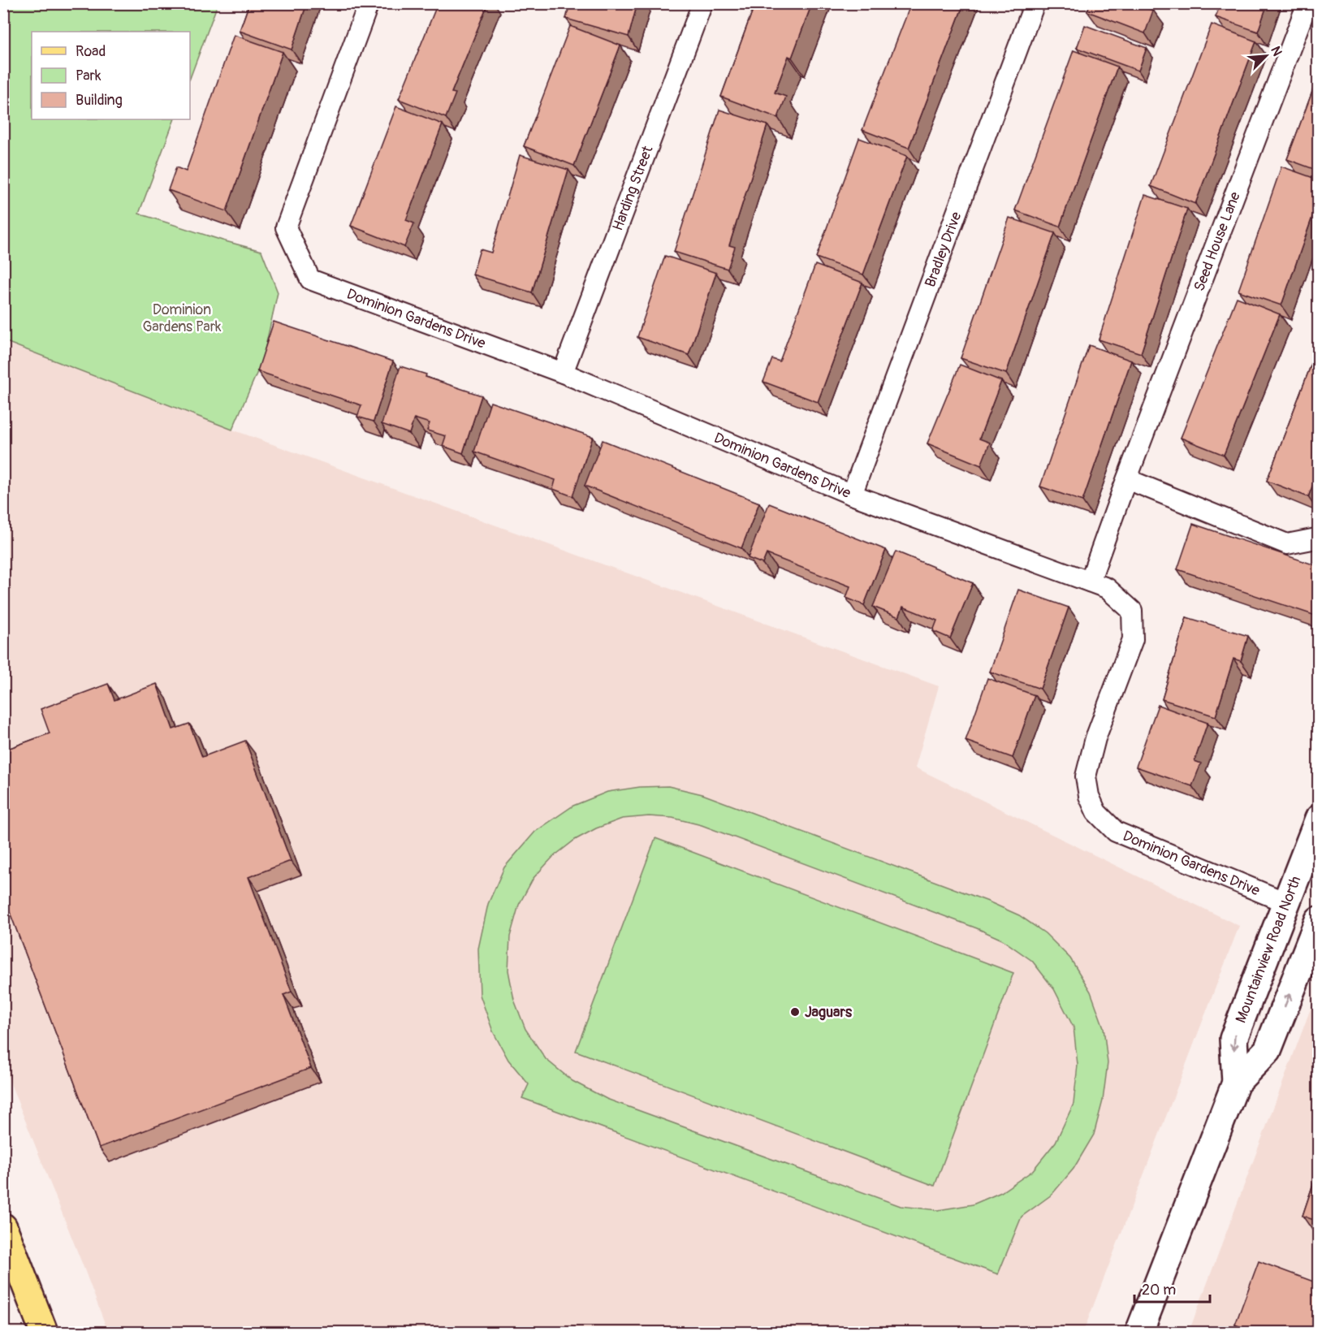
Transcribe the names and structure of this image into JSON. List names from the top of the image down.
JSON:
{
  "streets": {
    "main road": ["Mountainview Road North"],
    "street": [
      "Harding Street",
      "Seed House Lane",
      "Bradley Drive",
      "Dominion Gardens Drive"
    ]
  },
  "crossings": [
    ["Harding Street", "Dominion Gardens Drive"],
    ["Seed House Lane", "Dominion Gardens Drive"],
    ["Bradley Drive", "Dominion Gardens Drive"],
    ["Dominion Gardens Drive", "Mountainview Road North"]
  ],
  "parks": ["Dominion Gardens Park"],
  "places": ["Jaguars"],
  "legend": ["Road", "Park", "Building"],
  "scale_bar": "20 m",
  "north": "top right"
}
